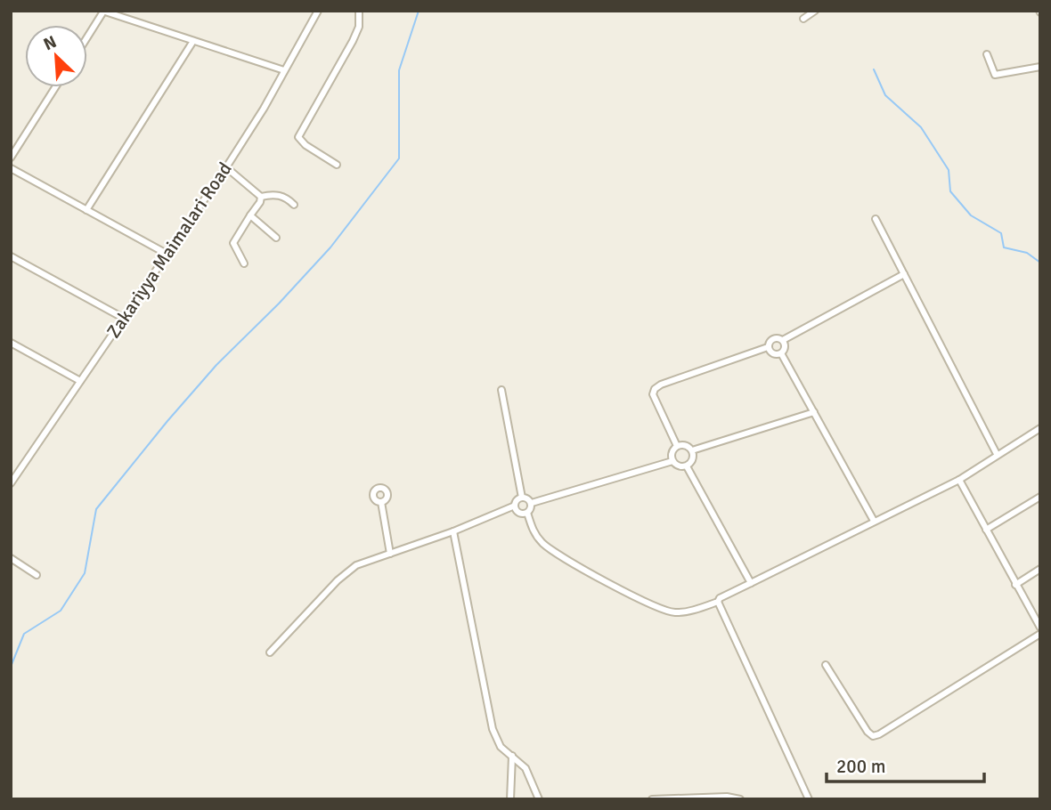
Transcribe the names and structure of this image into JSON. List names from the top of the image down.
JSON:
{
  "streets": {
    "street": ["Zakariyya Maimalari Road"]
  },
  "scale_bar": "200 m",
  "north": "top left"
}
